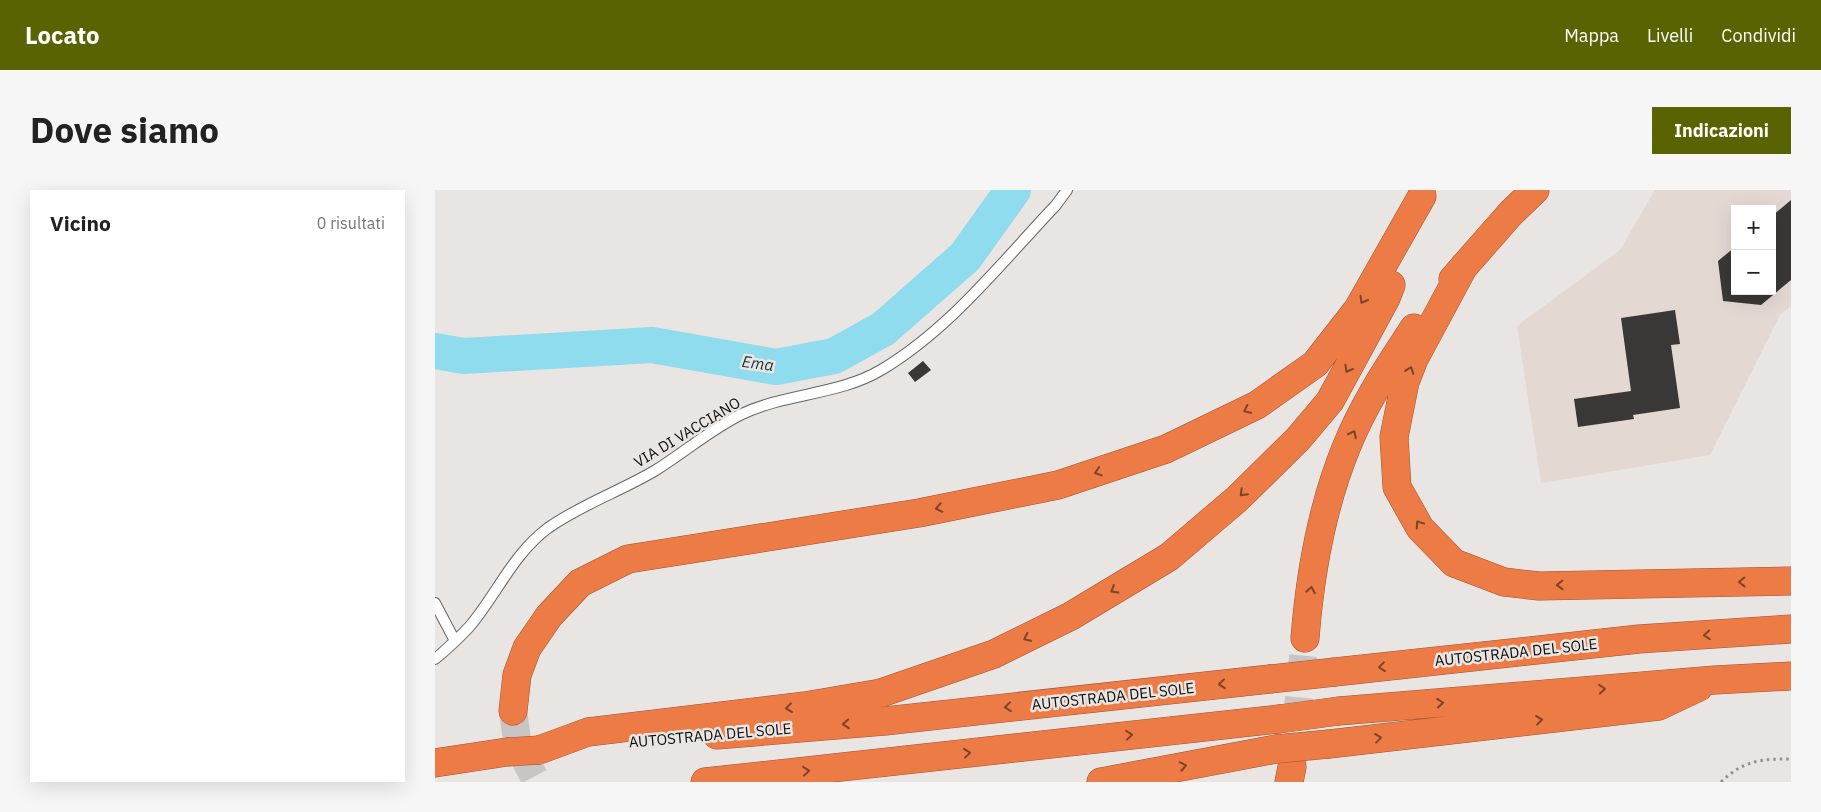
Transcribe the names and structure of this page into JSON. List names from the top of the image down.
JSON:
{
  "streets": {
    "highway": ["AUTOSTRADA DEL SOLE"],
    "lane": ["VIA DI VACCIANO"]
  },
  "water": ["Ema"],
  "page": {
    "header": "Locato",
    "nav": ["Mappa", "Livelli", "Condividi"],
    "title": "Dove siamo",
    "buttons": "Indicazioni",
    "heading": ["Vicino", "0 risultati"],
    "map_buttons": ["+", "−"]
  }
}
